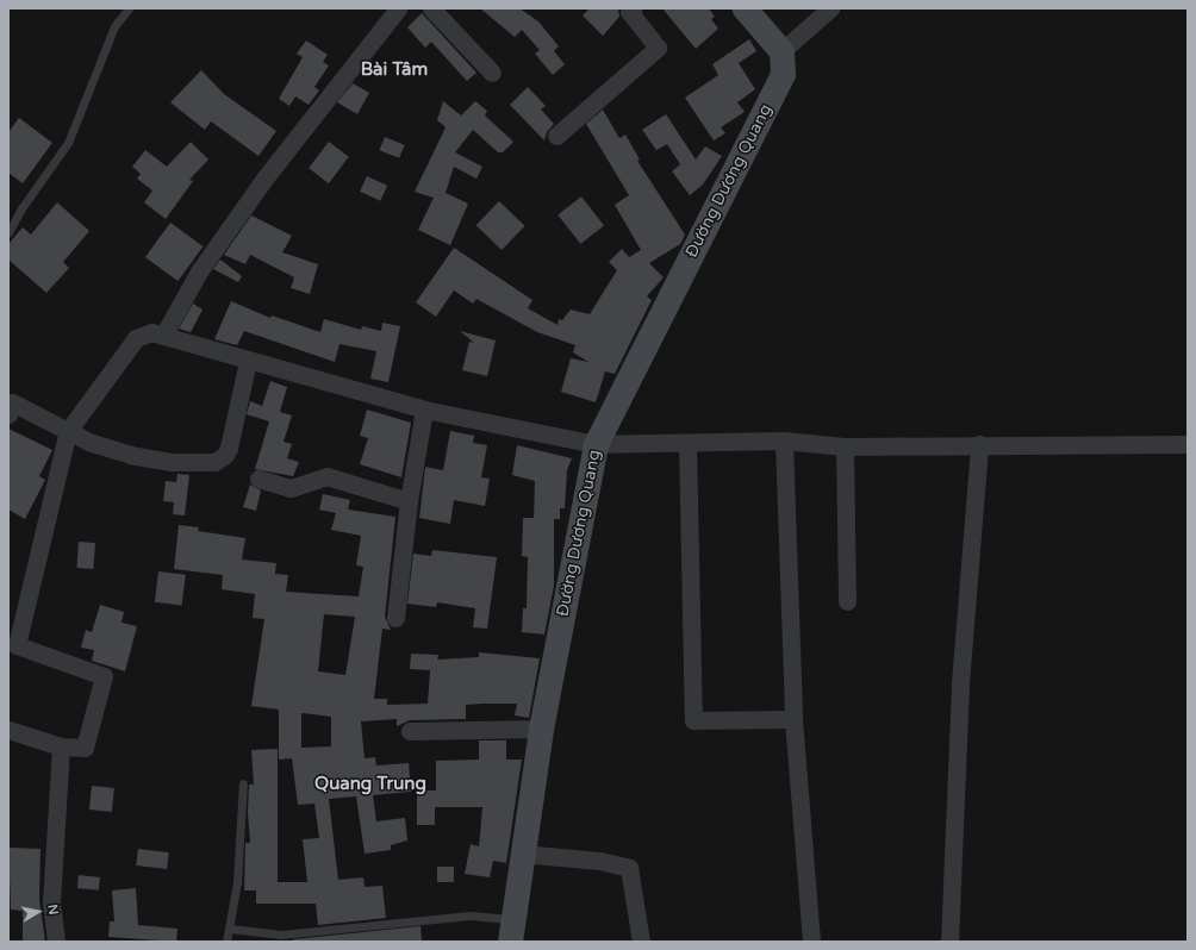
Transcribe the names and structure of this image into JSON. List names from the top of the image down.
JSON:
{
  "streets": {
    "street": ["Đường Dương Quang"]
  },
  "districts": ["Bài Tâm", "Quang Trung"],
  "north": "right"
}
